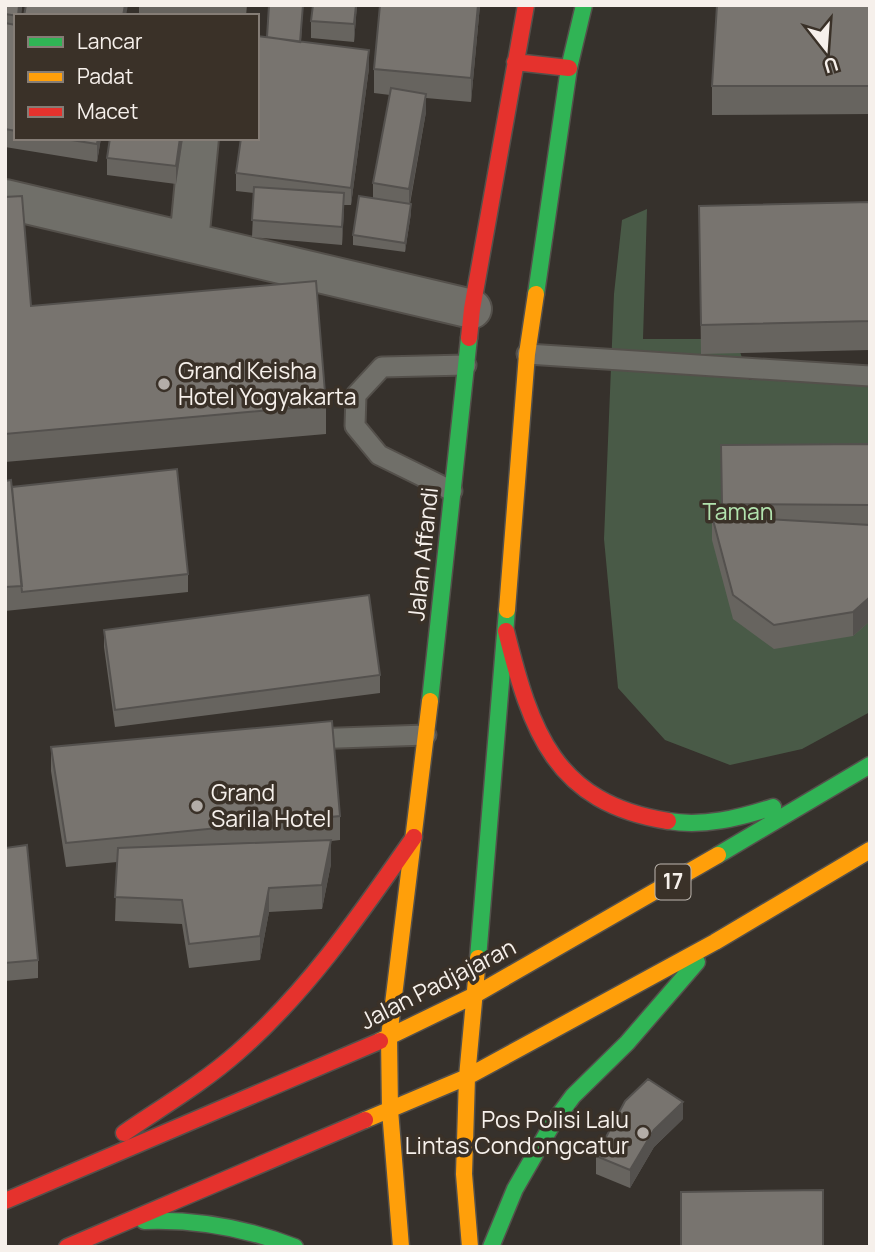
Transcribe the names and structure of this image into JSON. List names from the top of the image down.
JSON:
{
  "streets": {
    "main road": ["Jalan Affandi", "17", "Jalan Padjajaran"]
  },
  "crossings": [
    ["Jalan Affandi", "Jalan Padjajaran"]
  ],
  "parks": ["Taman"],
  "places": ["Grand Keisha Hotel Yogyakarta", "Grand Sarila Hotel", "Pos Polisi Lalu Lintas Condongcatur"],
  "legend": ["Lancar", "Padat", "Macet"],
  "north": "bottom"
}
